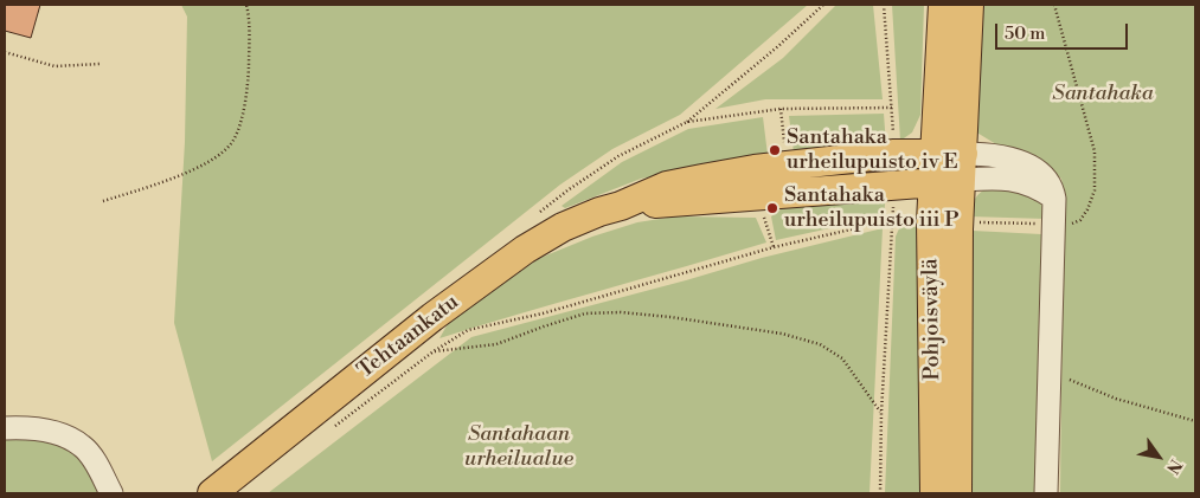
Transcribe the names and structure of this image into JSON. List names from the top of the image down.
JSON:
{
  "streets": {
    "main road": ["Pohjoisväylä", "Tehtaankatu"]
  },
  "crossings": [
    ["Pohjoisväylä", "Tehtaankatu"]
  ],
  "parks": ["Santahaka", "Santahaan urheilualue"],
  "places": ["Santahaka urheilupuisto iv E", "Santahaka urheilupuisto iii P"],
  "scale_bar": "50 m",
  "north": "bottom right"
}
